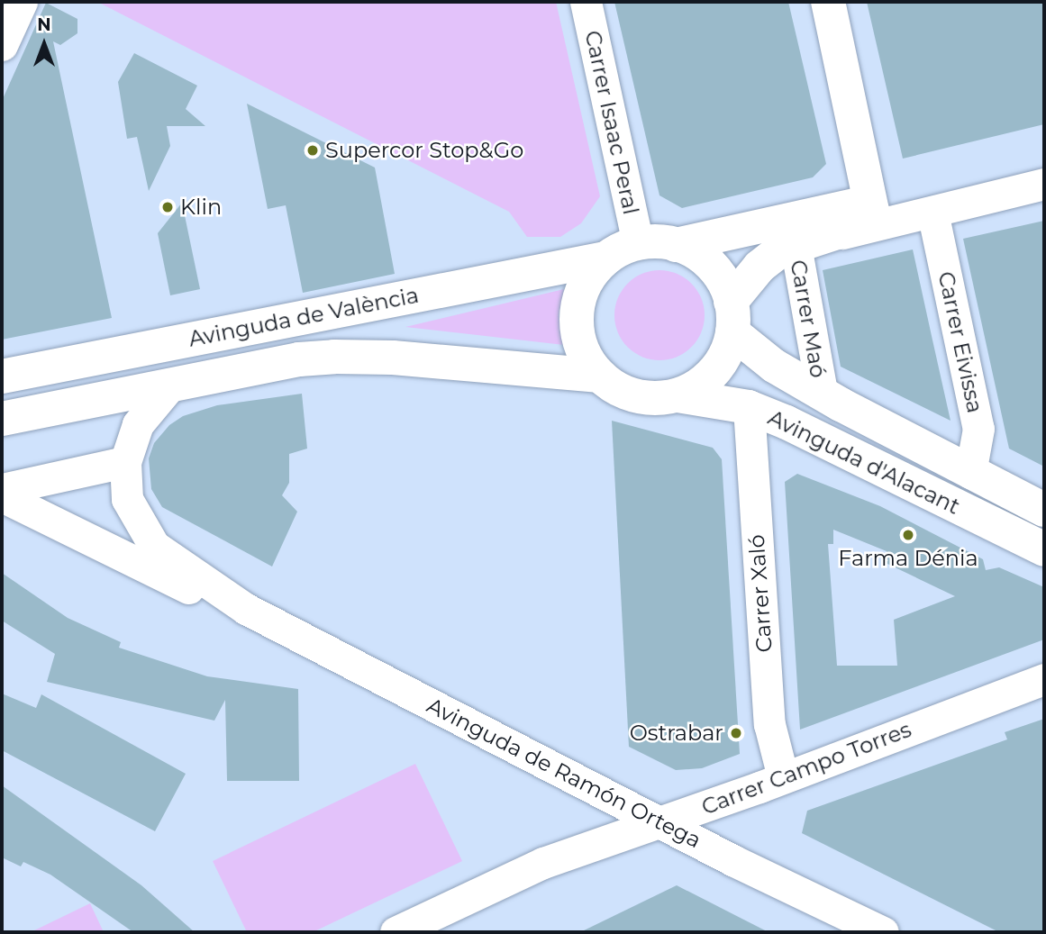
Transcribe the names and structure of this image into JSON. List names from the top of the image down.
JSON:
{
  "streets": {
    "main road": ["Avinguda de València", "Avinguda d'Alacant"],
    "street": [
      "Carrer Isaac Peral",
      "Carrer Maó",
      "Carrer Eivissa",
      "Carrer Xaló",
      "Carrer Campo Torres",
      "Avinguda de Ramón Ortega"
    ]
  },
  "crossings": [
    ["Carrer Isaac Peral", "Avinguda de València"],
    ["Carrer Isaac Peral", "Avinguda d'Alacant"],
    ["Avinguda de València", "Avinguda d'Alacant"],
    ["Avinguda de València", "Avinguda de Ramón Ortega"],
    ["Carrer Maó", "Avinguda d'Alacant"],
    ["Carrer Eivissa", "Avinguda d'Alacant"],
    ["Avinguda d'Alacant", "Carrer Xaló"],
    ["Carrer Xaló", "Carrer Campo Torres"],
    ["Carrer Campo Torres", "Avinguda de Ramón Ortega"]
  ],
  "places": [
    "Supercor Stop&Go",
    "Klin",
    "Farma Dénia",
    "Ostrabar"
  ],
  "north": "top"
}
